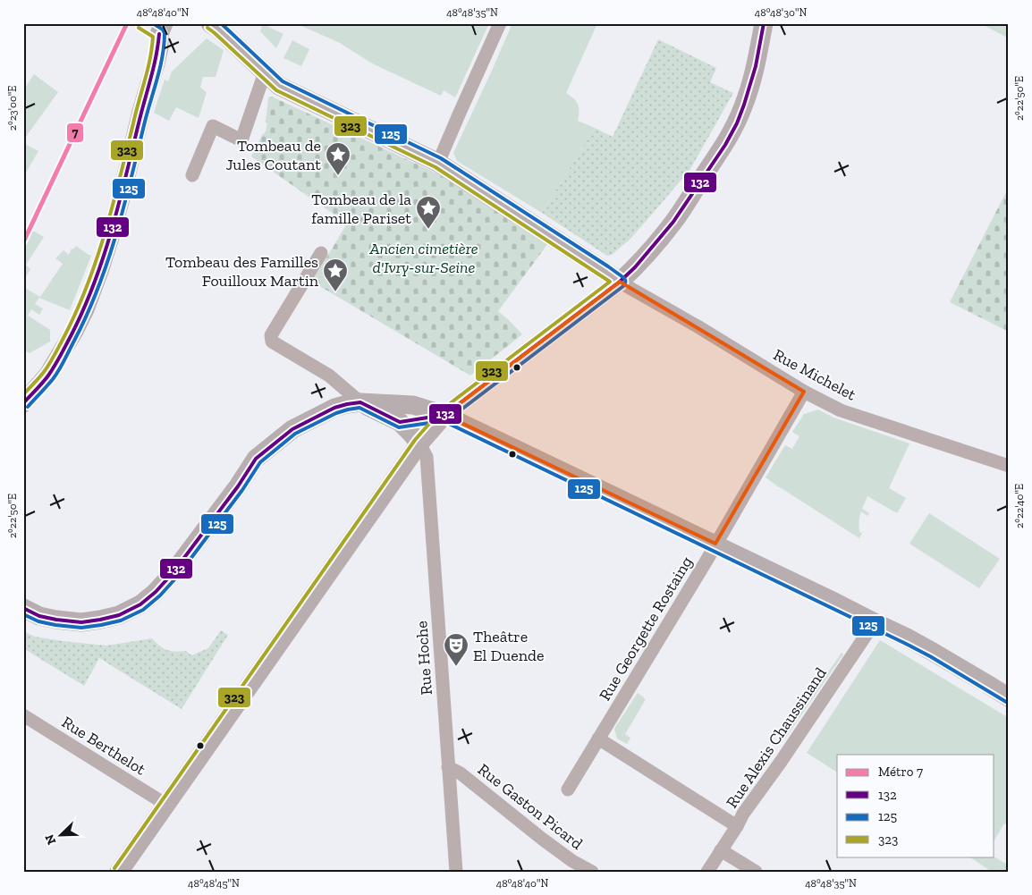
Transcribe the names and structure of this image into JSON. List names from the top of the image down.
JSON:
{
  "streets": {
    "street": [
      "Rue Michelet",
      "Rue Georgette Rostaing",
      "Rue Hoche",
      "Rue Alexis Chaussinand",
      "Rue Berthelot",
      "Rue Gaston Picard"
    ]
  },
  "crossings": [
    ["Rue Michelet", "Rue Georgette Rostaing"],
    ["Rue Hoche", "Rue Gaston Picard"]
  ],
  "parks": ["Ancien cimetière d'Ivry-sur-Seine"],
  "places": {
    "place": ["Tombeau de Jules Coutant", "Tombeau de la famille Pariset", "Tombeau des Familles Fouilloux Martin"],
    "theatre": ["Theâtre El Duende"]
  },
  "lines": [
    "metro line 7",
    "transit line 132",
    "transit line 125",
    "transit line 323"
  ],
  "legend": [
    "Métro 7",
    "132",
    "125",
    "323"
  ],
  "north": "bottom left",
  "coordinates": [
    "48°48'40\"N",
    "48°48'35\"N",
    "48°48'30\"N",
    "2°22'50\"E",
    "2°23'00\"E",
    "2°22'40\"E",
    "48°48'45\"N"
  ]
}
